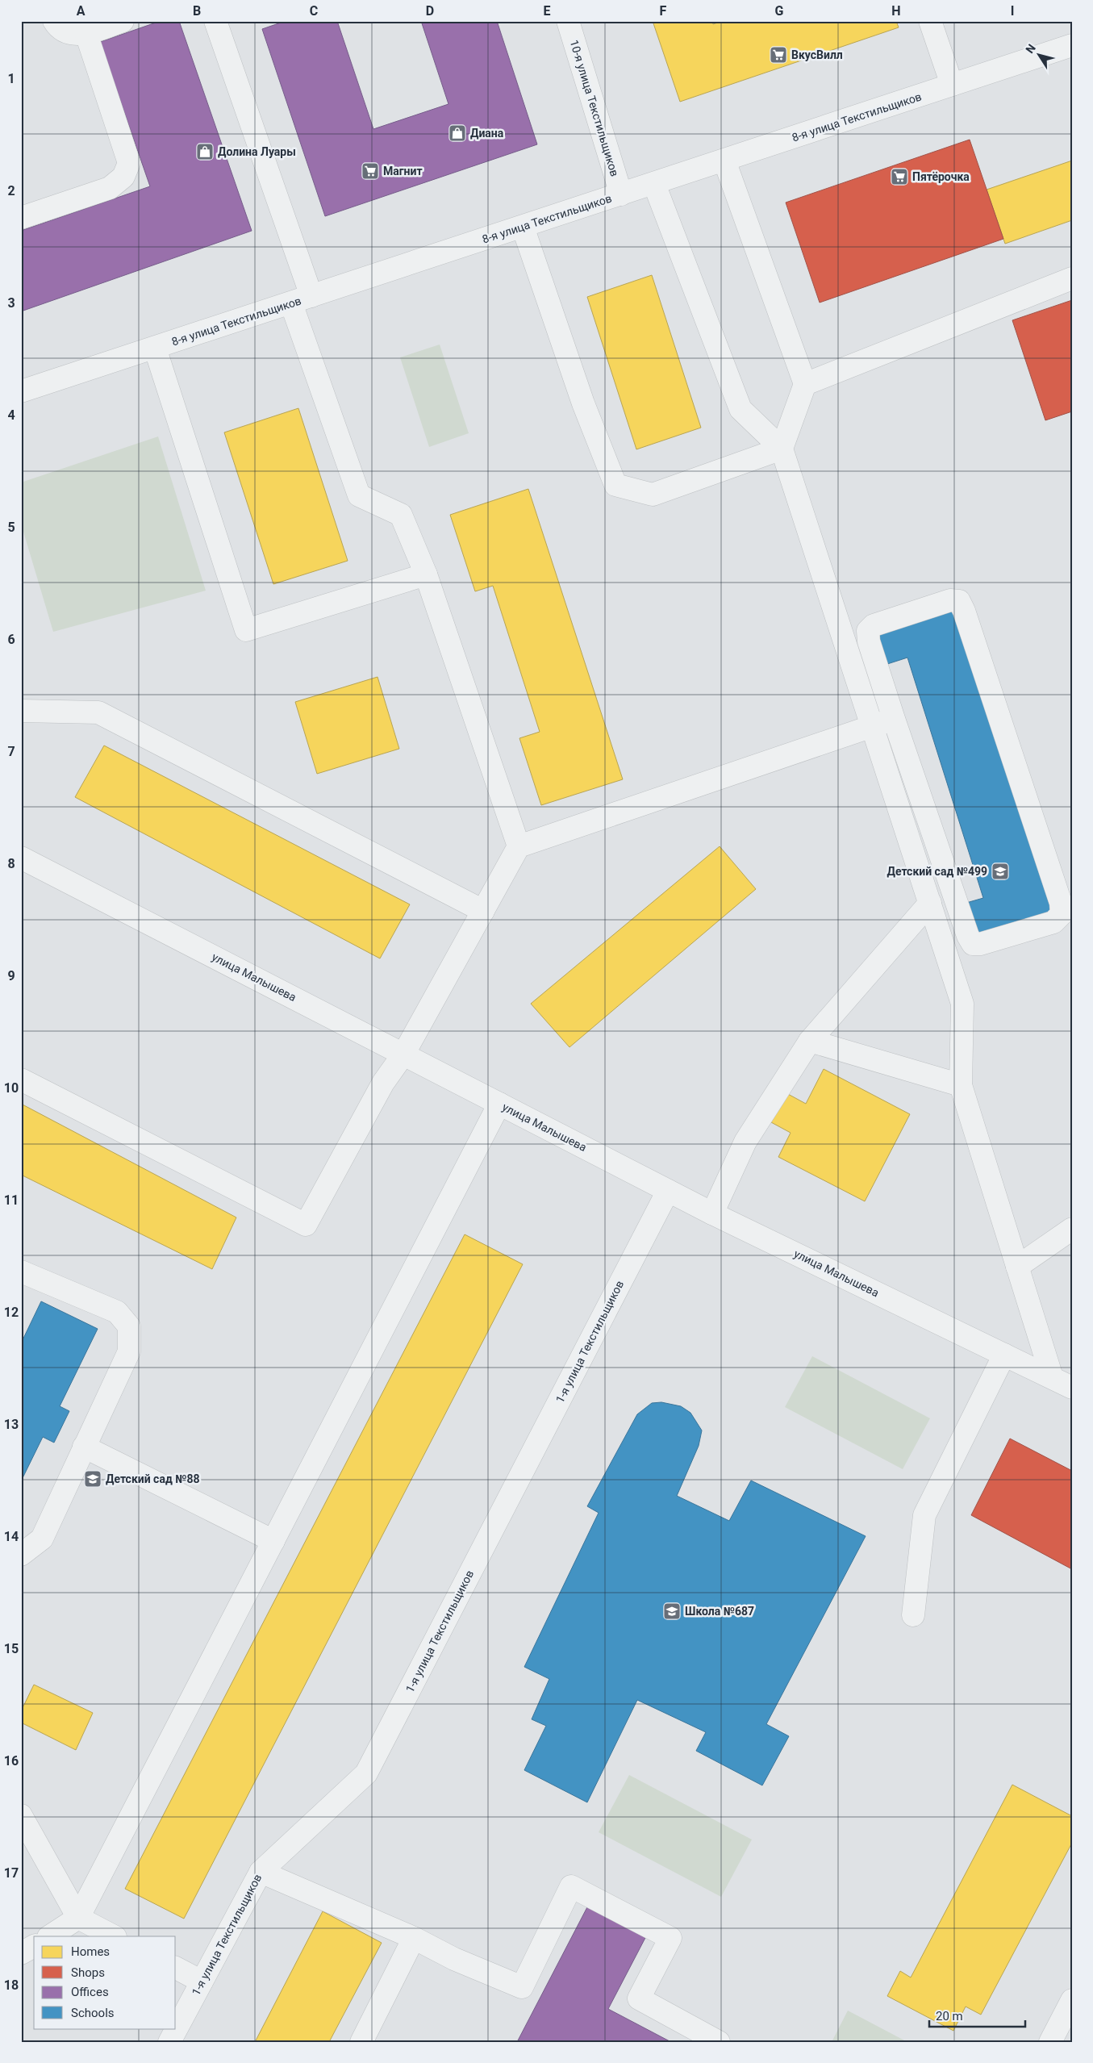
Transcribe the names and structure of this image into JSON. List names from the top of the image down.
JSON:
{
  "streets": {
    "street": [
      "10-я улица Текстильщиков",
      "8-я улица Текстильщиков",
      "улица Малышева",
      "1-я улица Текстильщиков"
    ]
  },
  "crossings": [
    ["10-я улица Текстильщиков", "8-я улица Текстильщиков"],
    ["улица Малышева", "1-я улица Текстильщиков"]
  ],
  "places": {
    "supermarket": ["ВкусВилл", "Магнит", "Пятёрочка"],
    "shop": ["Диана", "Долина Луары"],
    "school or university": ["Детский сад №499", "Детский сад №88", "Школа №687"]
  },
  "legend": [
    "Homes",
    "Shops",
    "Offices",
    "Schools"
  ],
  "scale_bar": "20 m",
  "north": "top left",
  "grid": {
    "columns": [
      "A",
      "B",
      "C",
      "D",
      "E",
      "F",
      "G",
      "H",
      "I"
    ],
    "rows": [
      "1",
      "2",
      "3",
      "4",
      "5",
      "6",
      "7",
      "8",
      "9",
      "10",
      "11",
      "12",
      "13",
      "14",
      "15",
      "16",
      "17",
      "18"
    ]
  }
}
